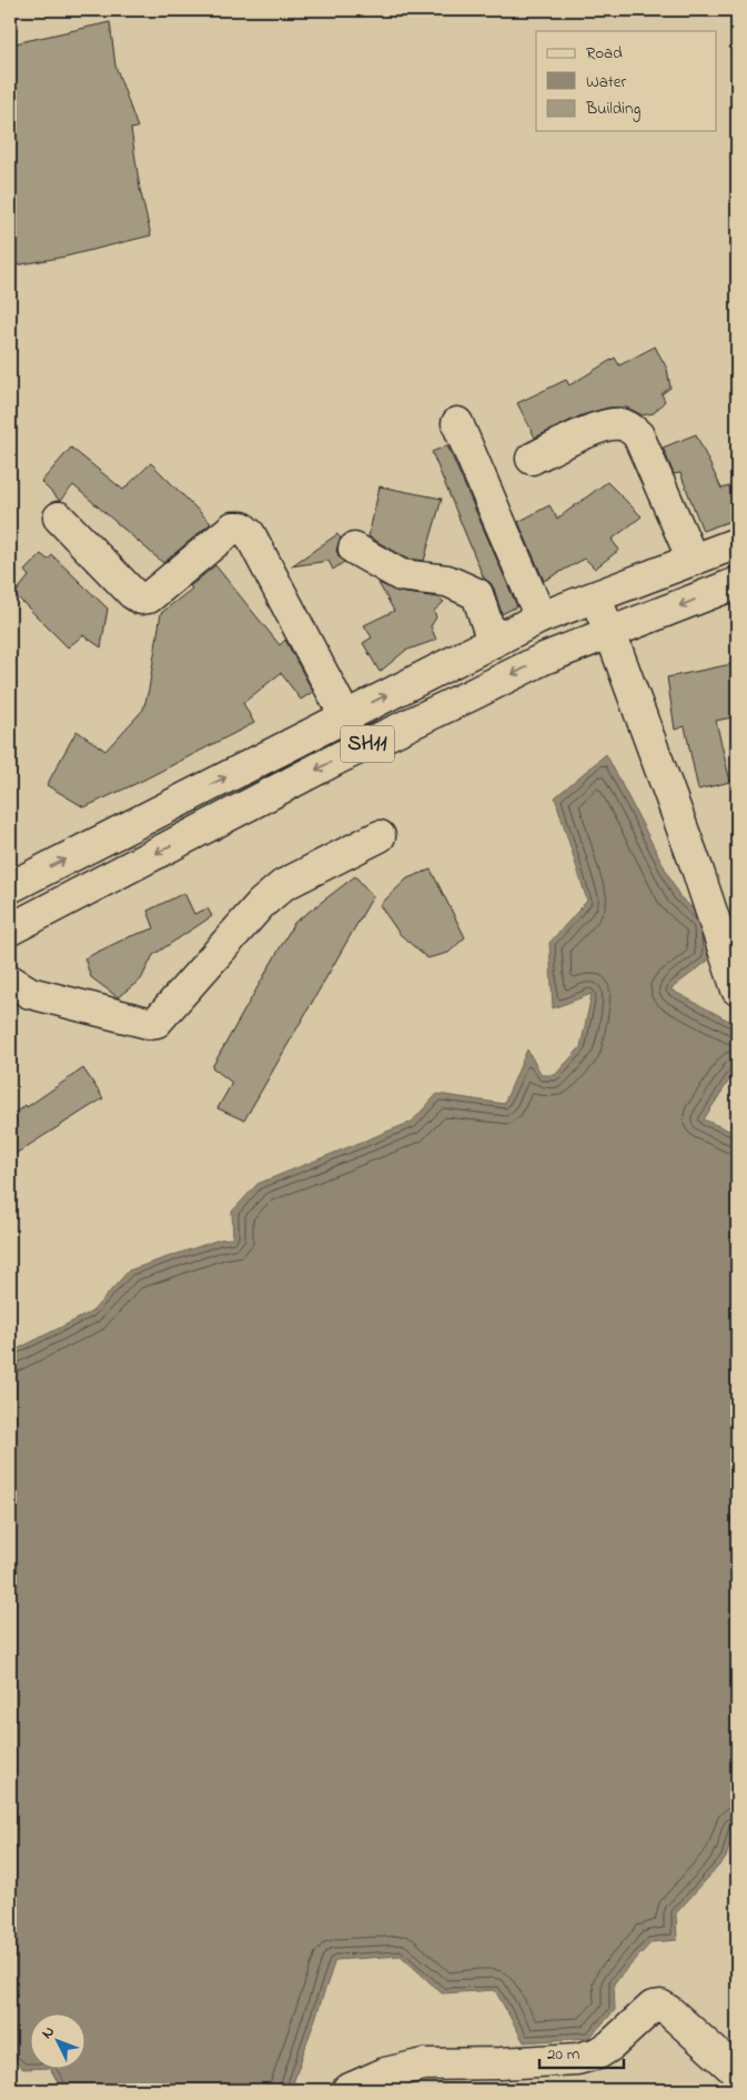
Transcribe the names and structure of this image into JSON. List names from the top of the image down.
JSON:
{
  "streets": {
    "street": ["SH11"]
  },
  "legend": ["Road", "Water", "Building"],
  "scale_bar": "20 m",
  "north": "top left"
}
